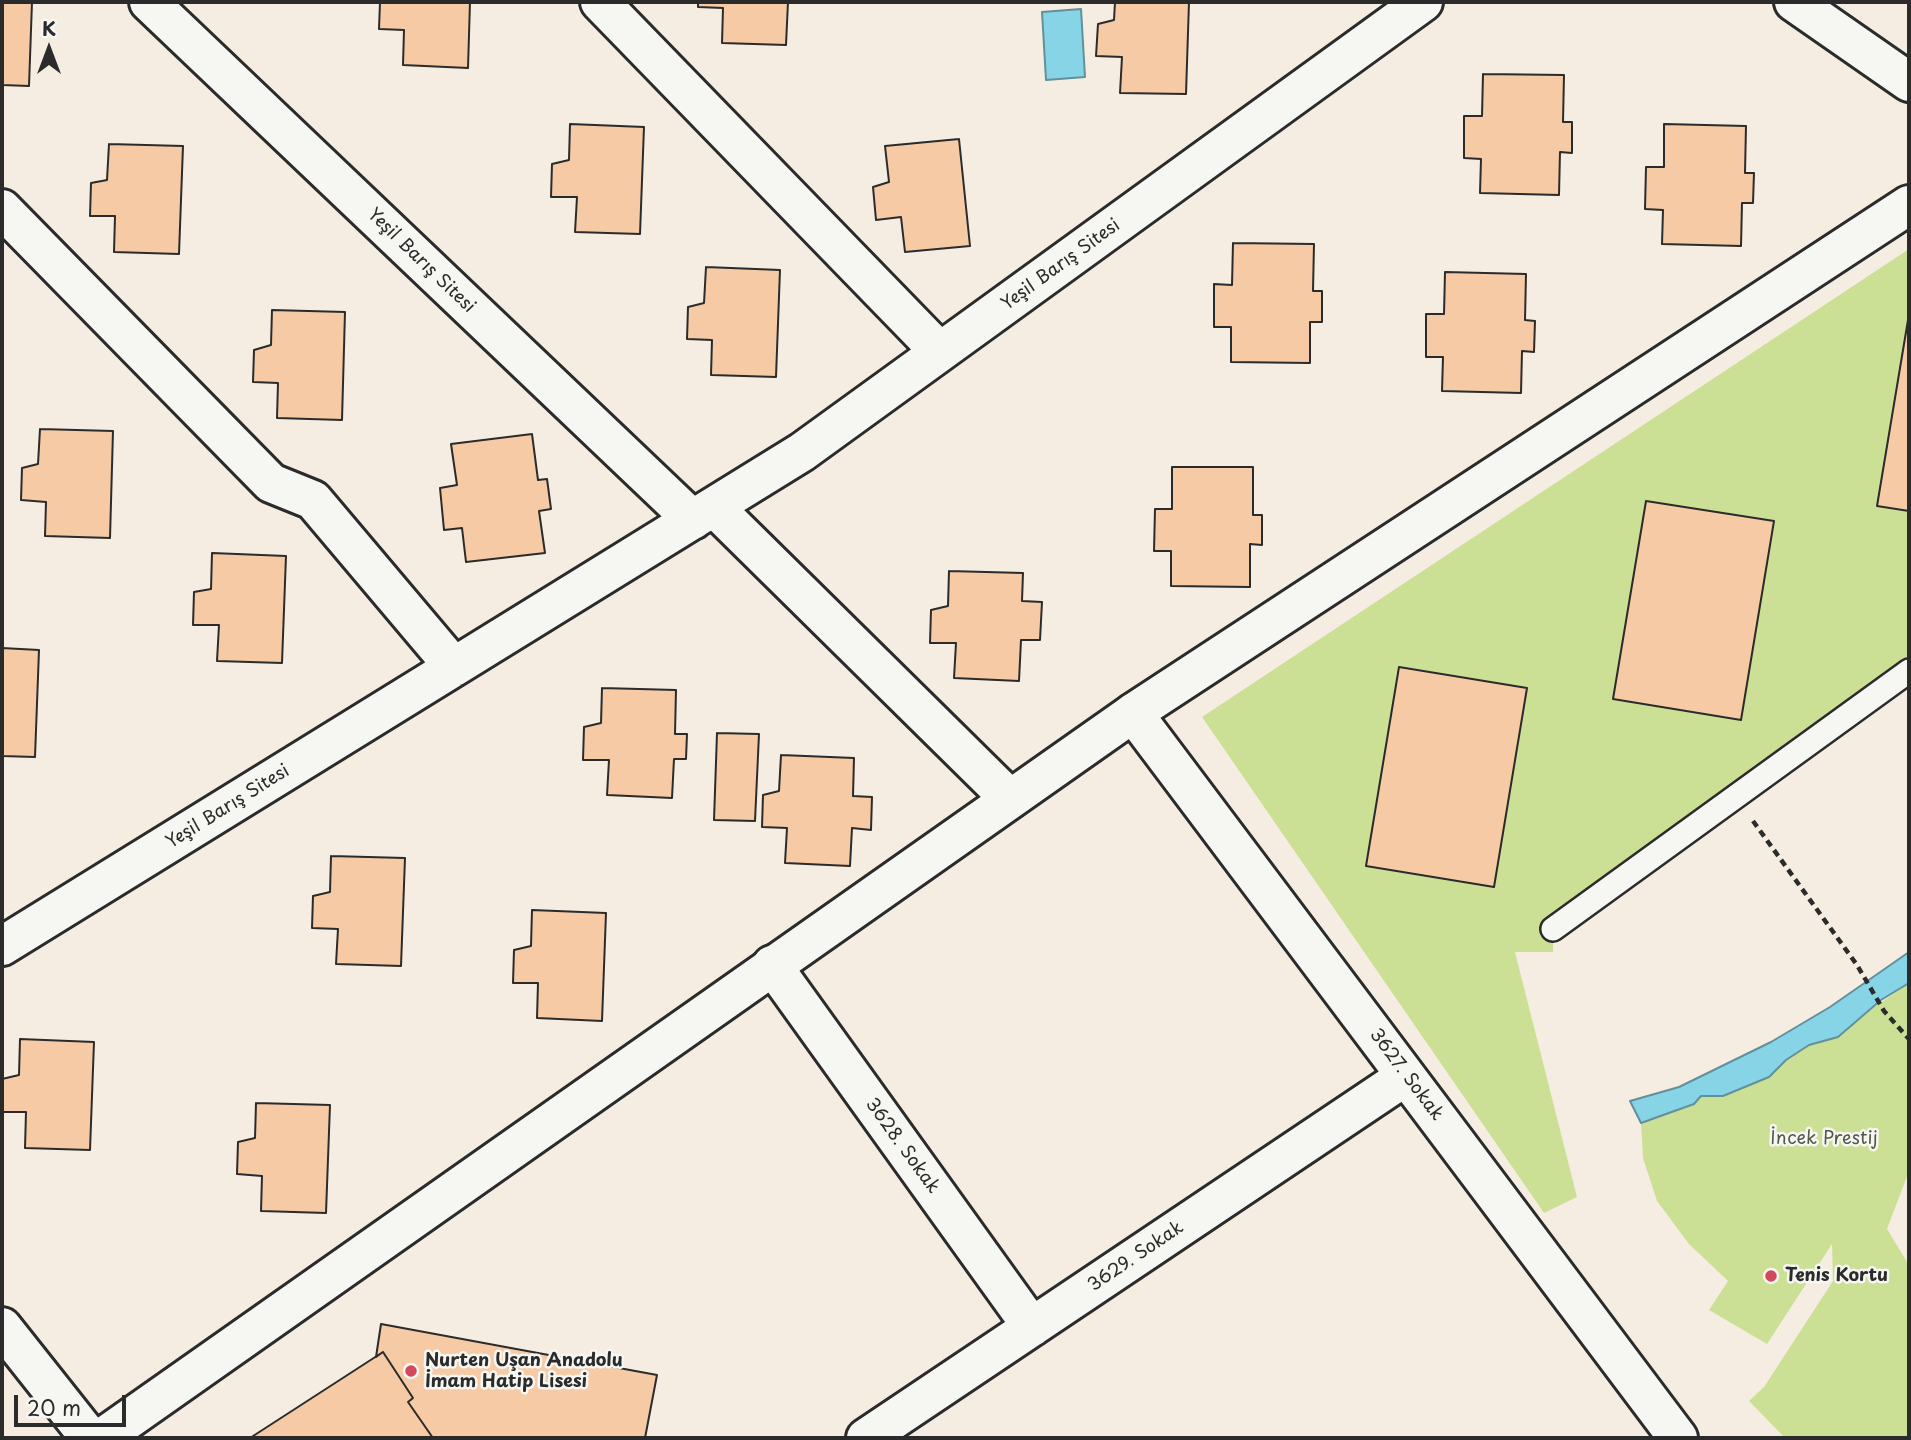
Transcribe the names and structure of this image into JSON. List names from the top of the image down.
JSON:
{
  "streets": {
    "street": [
      "Yeşil Barış Sitesi",
      "3627. Sokak",
      "3628. Sokak",
      "3629. Sokak"
    ]
  },
  "crossings": [
    ["3627. Sokak", "3629. Sokak"],
    ["3628. Sokak", "3629. Sokak"]
  ],
  "parks": ["İncek Prestij"],
  "places": ["Tenis Kortu", "Nurten Uşan Anadolu İmam Hatip Lisesi"],
  "scale_bar": "20 m",
  "north": "top"
}
